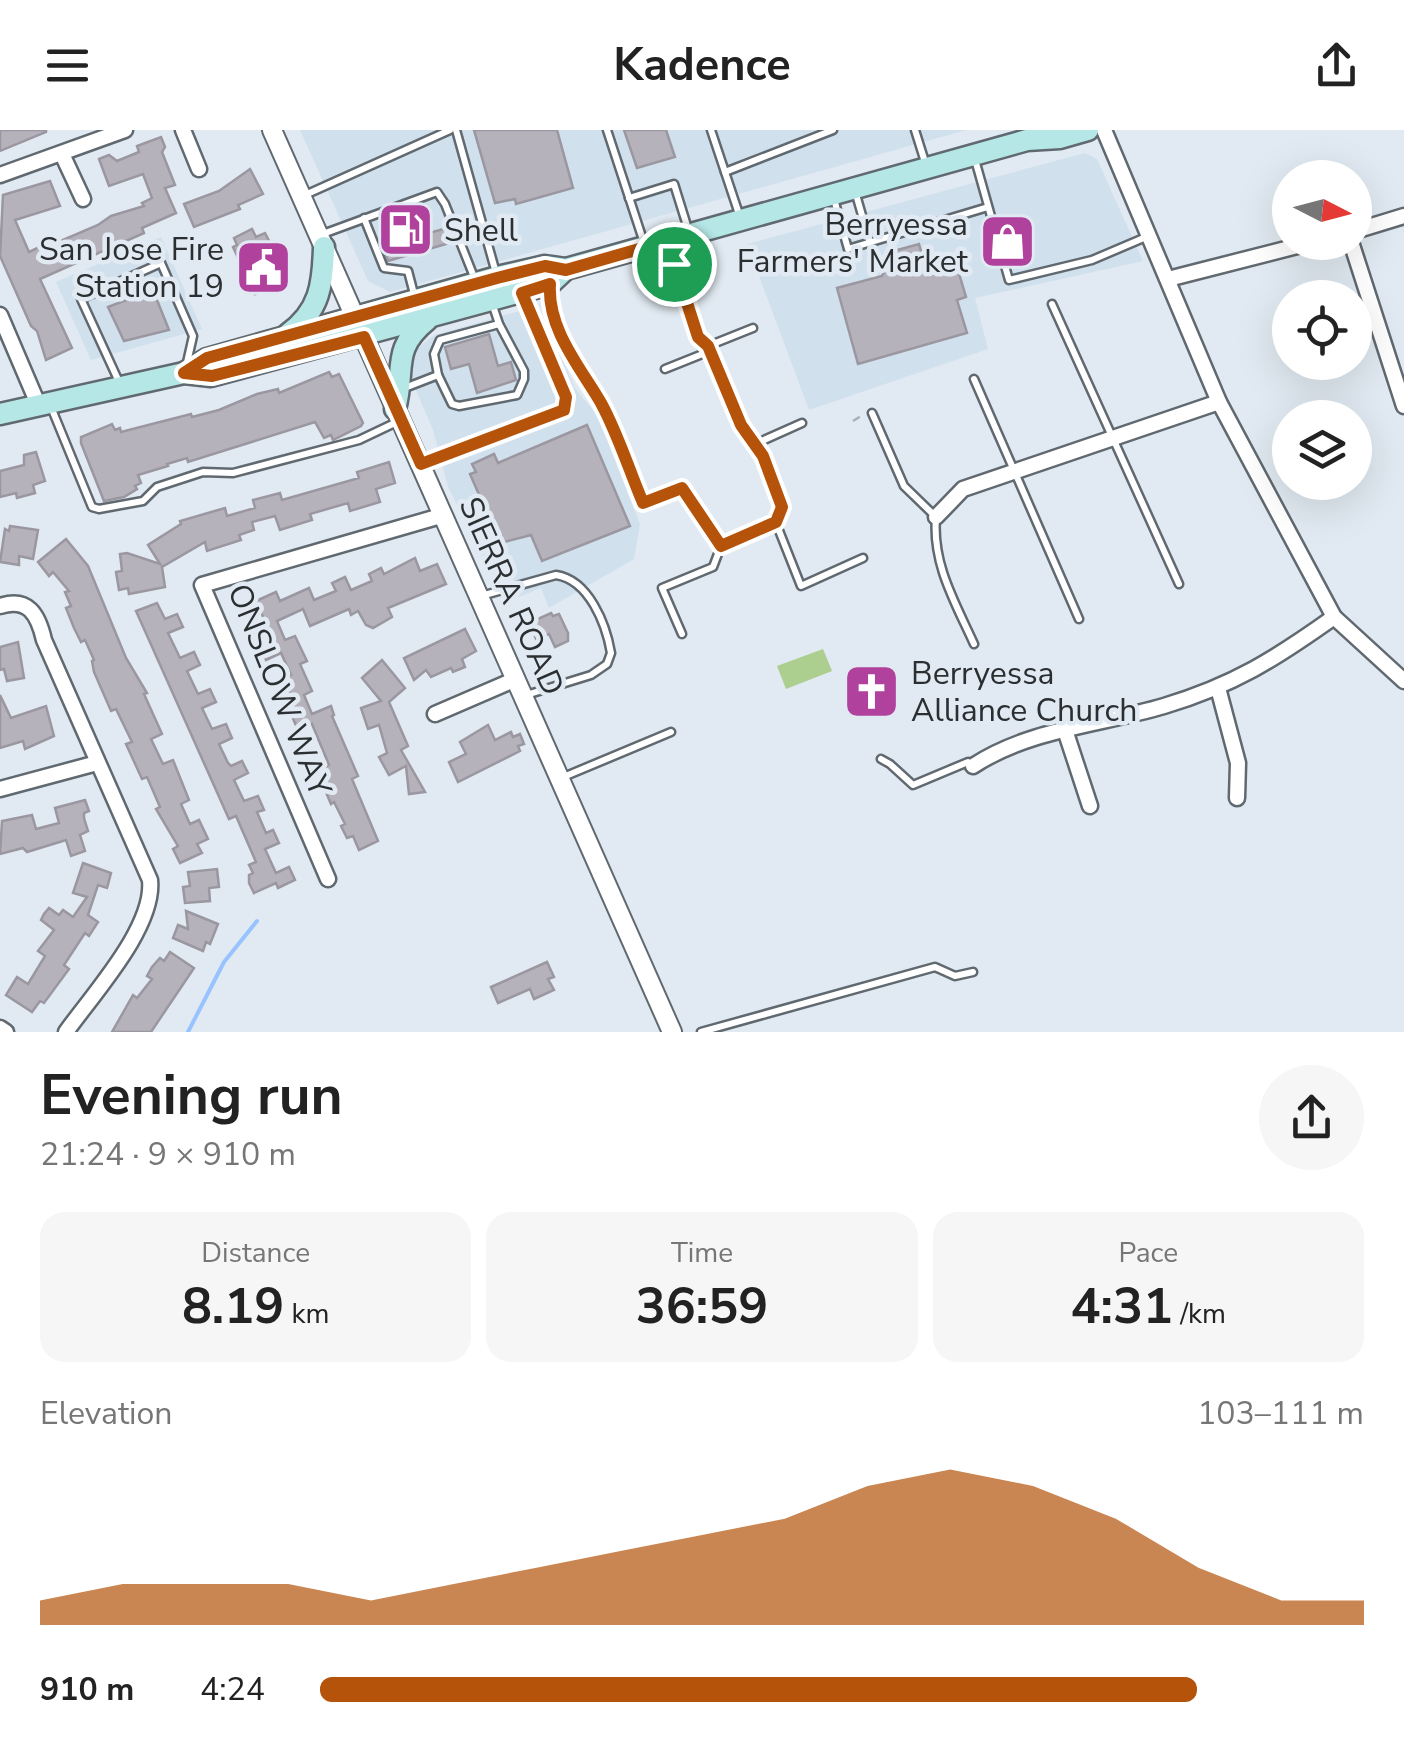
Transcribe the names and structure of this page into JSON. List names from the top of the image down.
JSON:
{
  "streets": {
    "street": ["SIERRA ROAD", "ONSLOW WAY"]
  },
  "crossings": [
    ["SIERRA ROAD", "ONSLOW WAY"]
  ],
  "places": {
    "fuel station": ["Shell"],
    "shop": ["Berryessa Farmers' Market"],
    "public building": ["San Jose Fire Station 19"],
    "church": ["Berryessa Alliance Church"]
  },
  "north": "right",
  "page": {
    "header": "Kadence",
    "heading": ["Evening run", "21:24 · 9 × 910 m"],
    "stats": [
      ["Distance", "8.19 km"],
      ["Time", "36:59"],
      ["Pace", "4:31 /km"]
    ],
    "chart": ["Elevation", "103–111 m"],
    "list": [
      {
        "name": "910 m",
        "note": "4:24"
      }
    ]
  }
}
